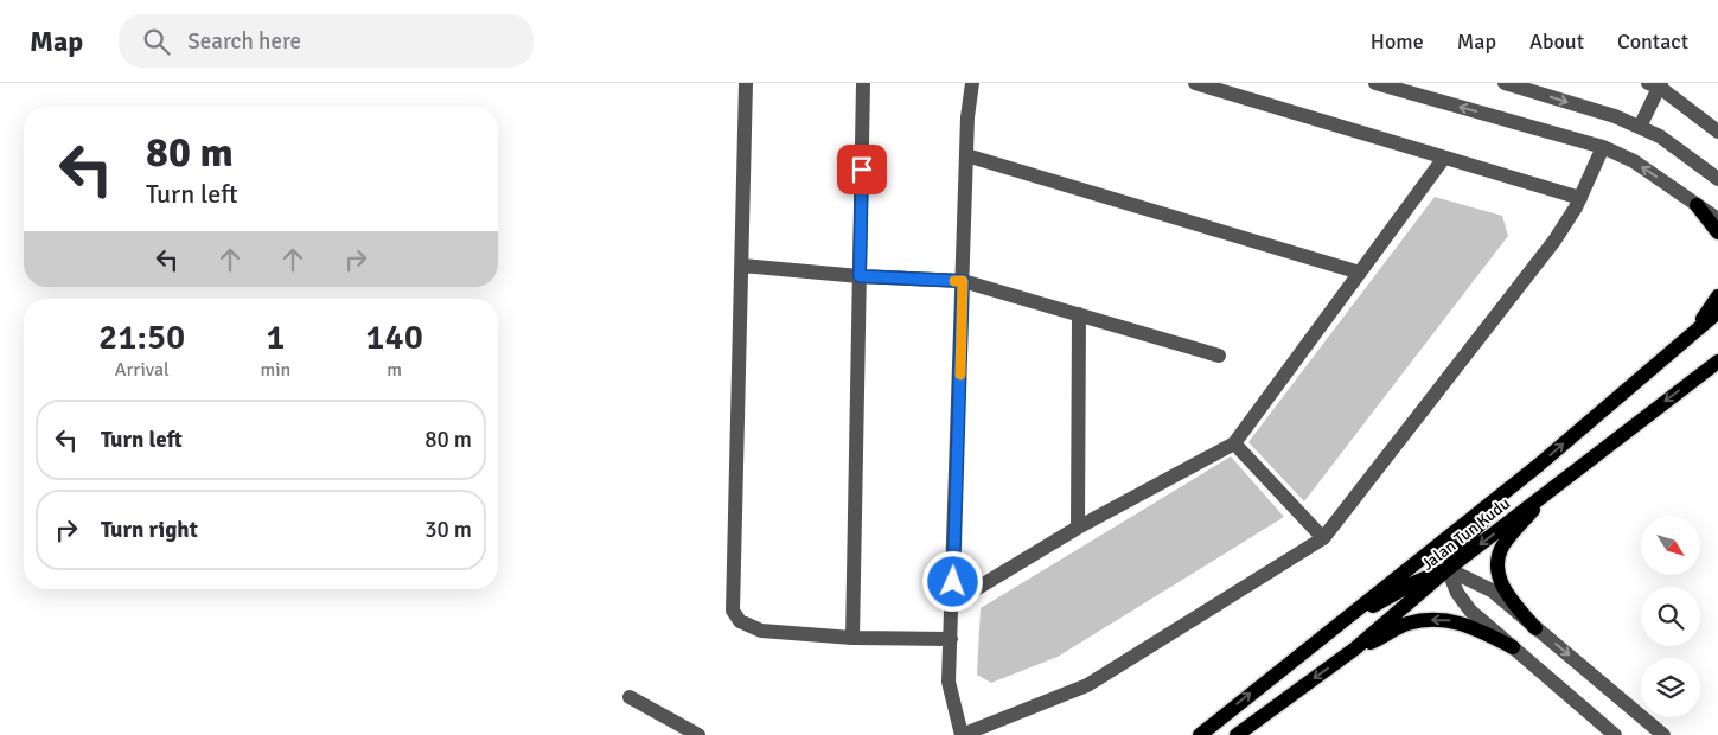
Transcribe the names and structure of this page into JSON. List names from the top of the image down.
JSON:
{
  "streets": {
    "main road": ["Jalan Tun Kudu"]
  },
  "north": "bottom right",
  "page": {
    "header": "Map",
    "search": "Search here",
    "nav": [
      "Home",
      "Map",
      "About",
      "Contact"
    ],
    "turn": ["80 m", "Turn left"],
    "eta": [
      "21:50",
      "Arrival",
      "1",
      "min",
      "140",
      "m"
    ],
    "list": [
      {
        "name": "Turn left",
        "value": "80 m"
      },
      {
        "name": "Turn right",
        "value": "30 m"
      }
    ]
  }
}
